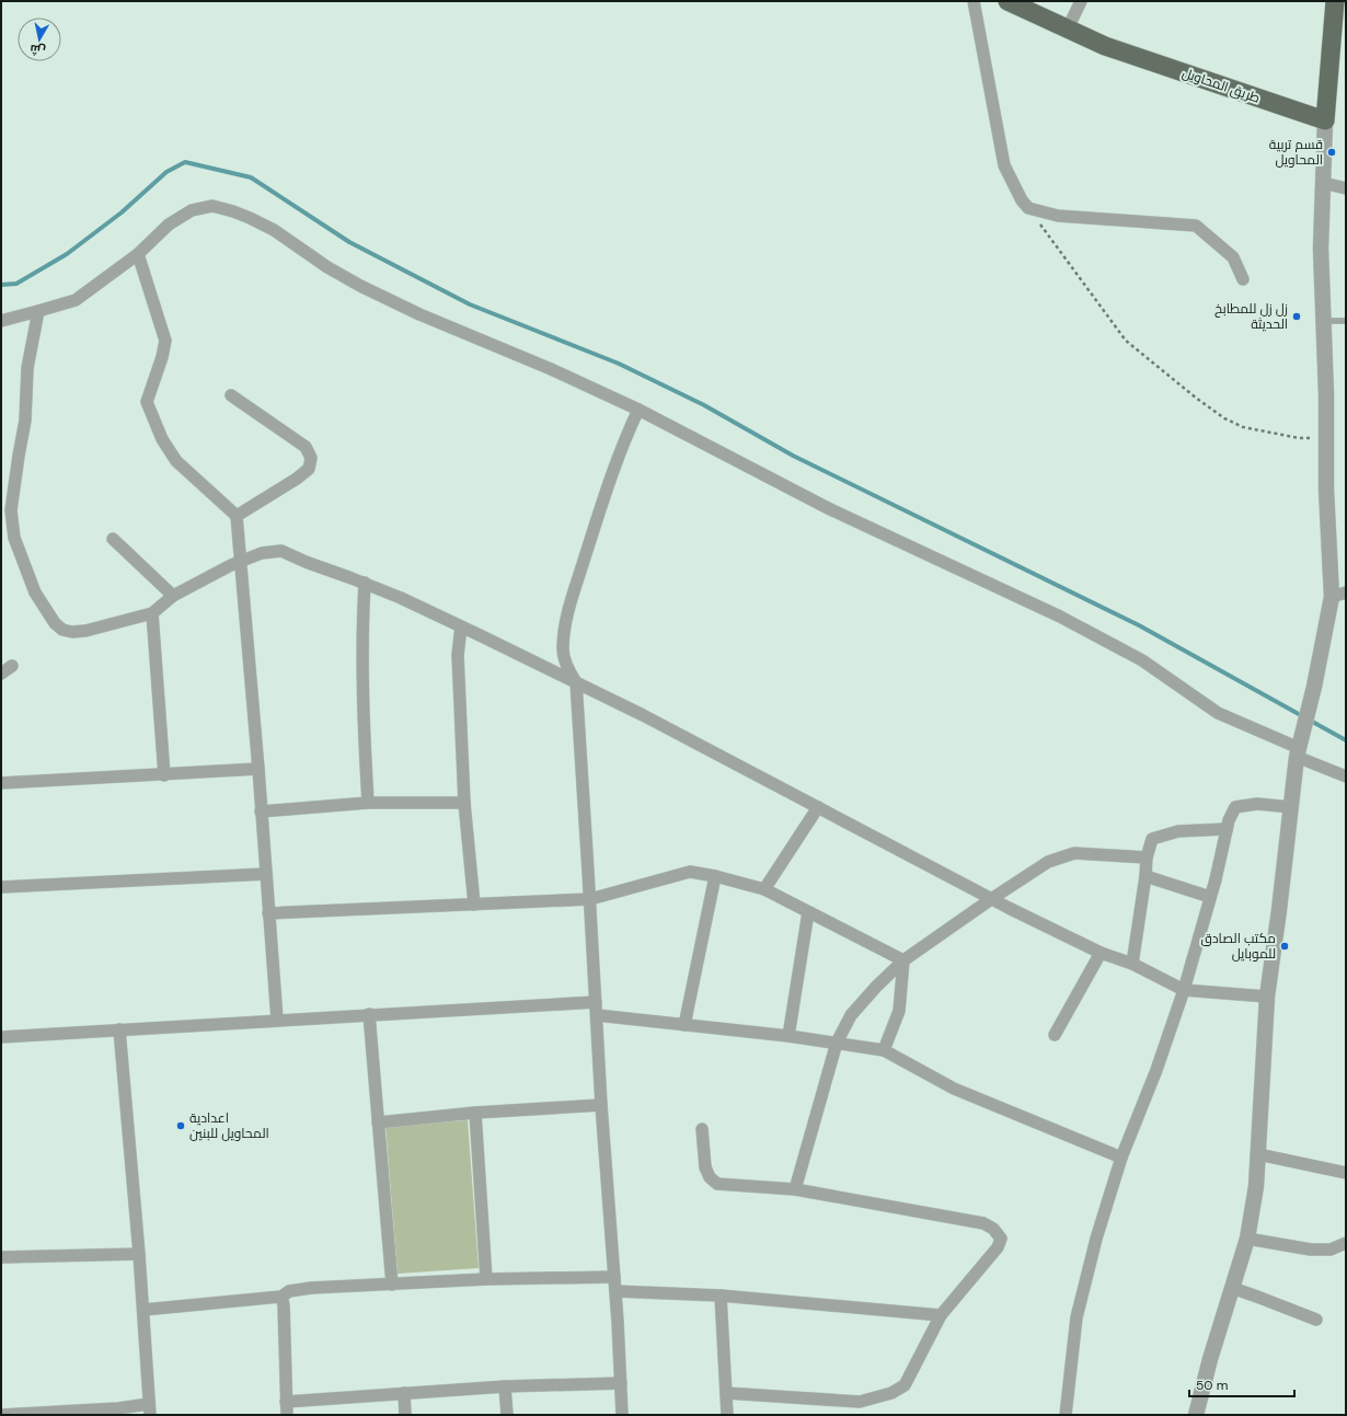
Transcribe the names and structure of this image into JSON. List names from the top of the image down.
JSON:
{
  "streets": {
    "main road": ["طريق المحاويل"]
  },
  "places": [
    "قسم تربية المحاويل",
    "زل زل للمطابخ الحديثة",
    "مكتب الصادق للموبايل",
    "اعدادية المحاويل للبنين"
  ],
  "scale_bar": "50 m",
  "north": "bottom"
}
